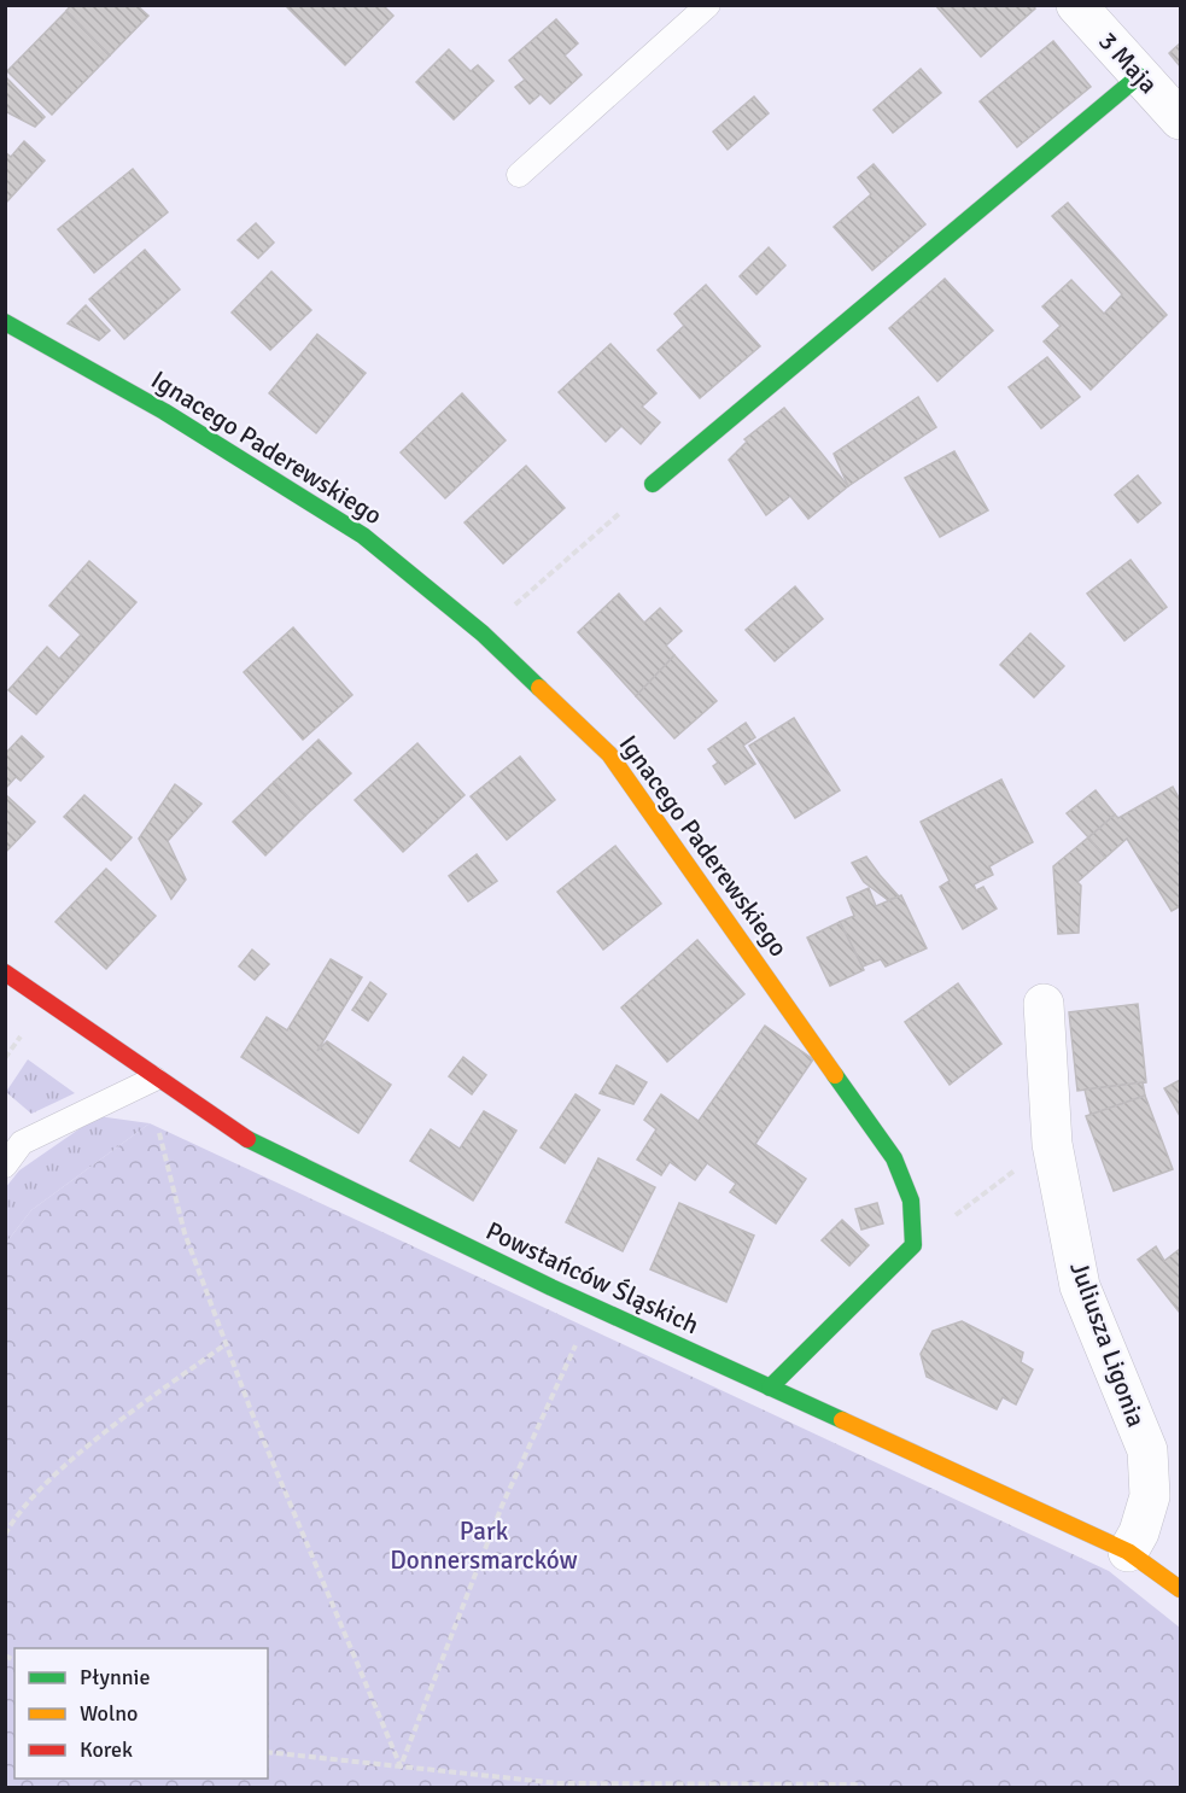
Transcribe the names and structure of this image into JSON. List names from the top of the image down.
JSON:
{
  "streets": {
    "street": [
      "3 Maja",
      "Ignacego Paderewskiego",
      "Powstańców Śląskich",
      "Juliusza Ligonia"
    ]
  },
  "crossings": [
    ["Powstańców Śląskich", "Juliusza Ligonia"]
  ],
  "parks": ["Park Donnersmarcków"],
  "legend": ["Płynnie", "Wolno", "Korek"]
}
